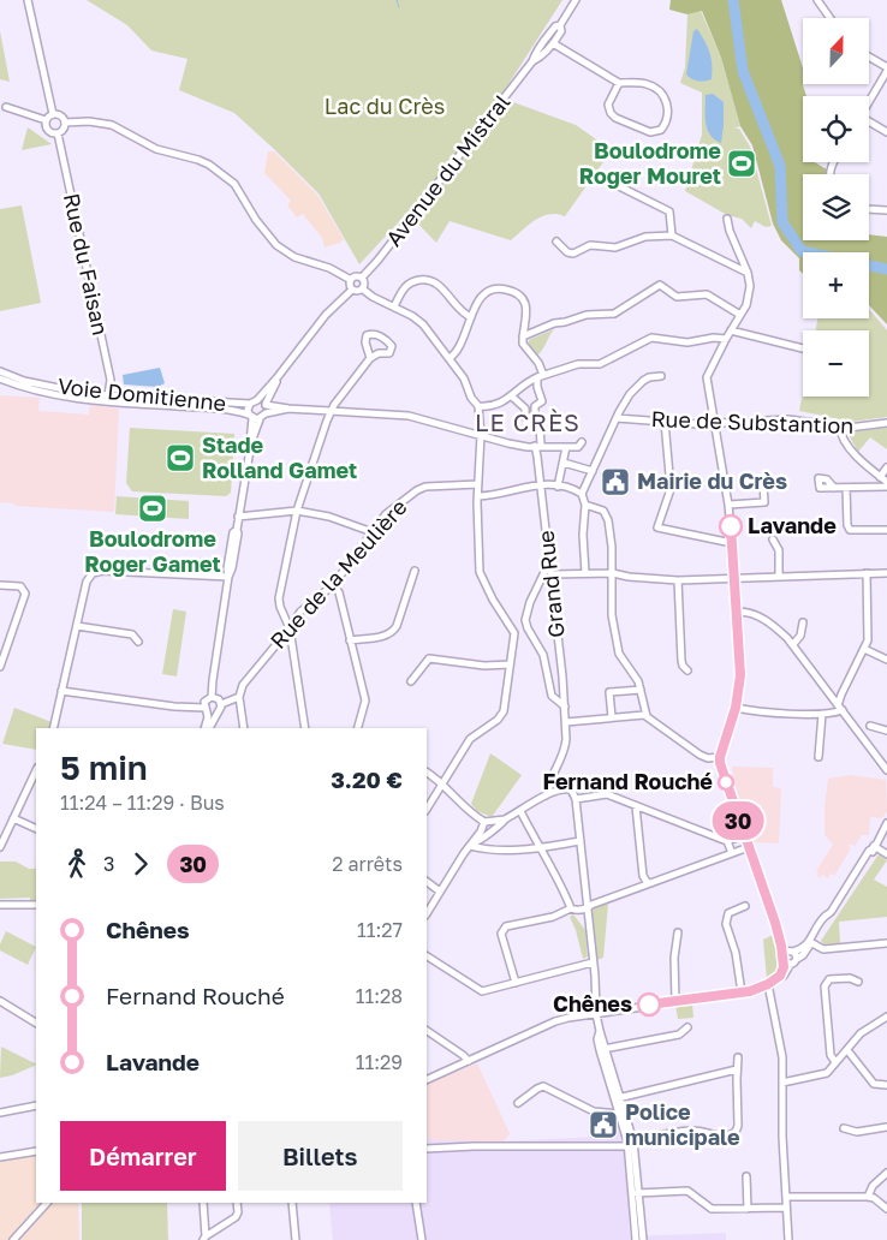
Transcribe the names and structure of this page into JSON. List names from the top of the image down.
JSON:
{
  "streets": {
    "street": [
      "Avenue du Mistral",
      "Rue du Faisan",
      "Voie Domitienne",
      "Rue de Substantion",
      "Rue de la Meulière",
      "Grand Rue"
    ]
  },
  "crossings": [
    ["Rue du Faisan", "Voie Domitienne"]
  ],
  "districts": ["LE CRÈS"],
  "parks": ["Lac du Crès"],
  "places": {
    "sports": ["Boulodrome Roger Mouret", "Stade Rolland Gamet", "Boulodrome Roger Gamet"],
    "public building": ["Mairie du Crès", "Police municipale"],
    "other": ["Lavande", "Fernand Rouché", "Chênes"]
  },
  "lines": ["bus line 30"],
  "north": "top",
  "page": {
    "on_map": "30",
    "map_buttons": ["+", "−"],
    "heading": ["5 min", "11:24 – 11:29 · Bus", "3.20 €"],
    "legs": ["3", "30", "2 arrêts"],
    "list": [
      {
        "name": "Chênes",
        "value": "11:27"
      },
      {
        "name": "Fernand Rouché",
        "value": "11:28"
      },
      {
        "name": "Lavande",
        "value": "11:29"
      }
    ],
    "buttons": ["Démarrer", "Billets"]
  }
}
